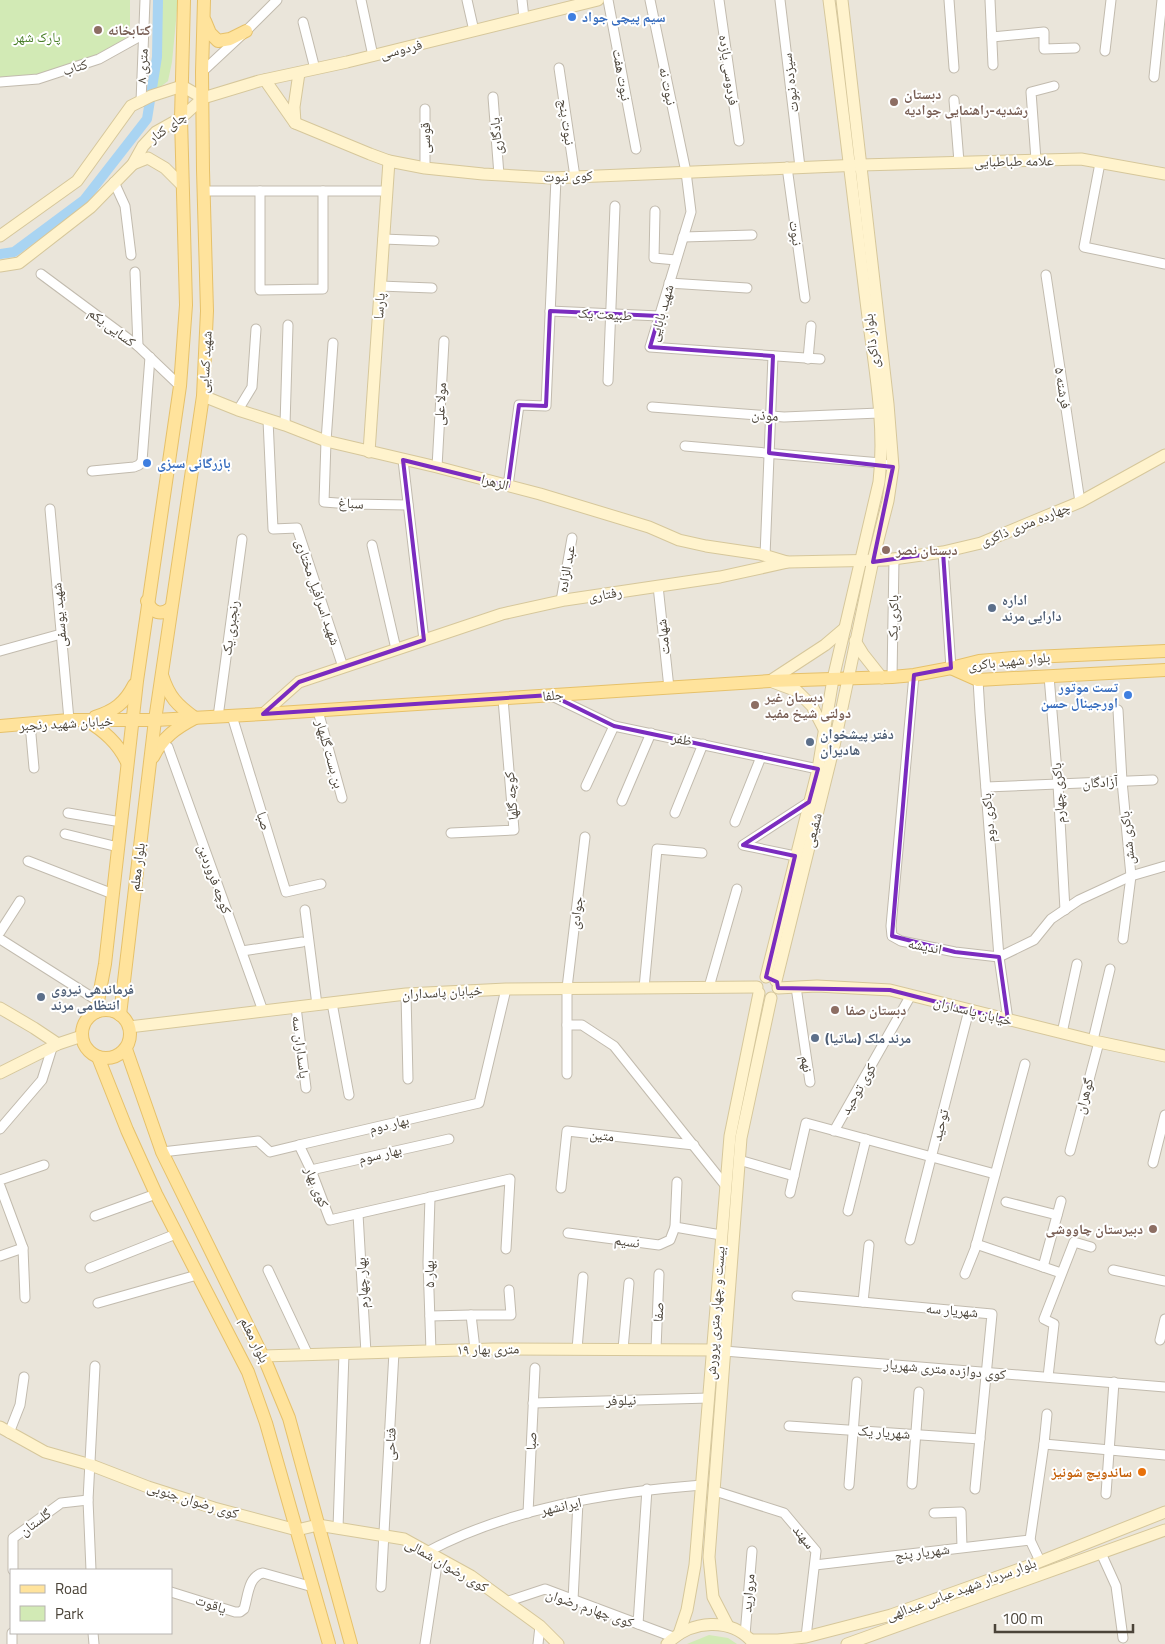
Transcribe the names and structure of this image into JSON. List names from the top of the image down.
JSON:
{
  "streets": {
    "main road": [
      "شهید کسایی",
      "بلوار شهید باکری",
      "جلفا",
      "خیابان شهید رنجبر",
      "بلوار معلم"
    ],
    "street": [
      "فردوسی",
      "۸ متری",
      "کتاب",
      "فردوسی یازده",
      "نبوت هفت",
      "سیزده نبوت",
      "نبوت نه",
      "نبوت پنج",
      "چای کنار",
      "یادگاری",
      "قوسی",
      "علامه طباطبایی",
      "کوی نبوت",
      "نبوت",
      "پارسا",
      "شهید بابایی",
      "طبیعت یک",
      "کسایی یکم",
      "بلوار ذاکری",
      "فرشته ۵",
      "مولا علی",
      "موذن",
      "الزهرا",
      "سباغ",
      "چهارده متری ذاکری",
      "عبد الزاده",
      "شهید اسرافیل مختاری",
      "رفتاری",
      "شهید یوسفی",
      "باکری یک",
      "رنجبری یک",
      "شهامت",
      "ظفر",
      "بن بست گلبهار",
      "آزادگان",
      "باکری چهارم",
      "کوچه گلها",
      "باکری دوم",
      "صبا",
      "شفیعی",
      "باکری شش",
      "کوچه فروردین",
      "جوادی",
      "اندیشه",
      "خیابان پاسداران",
      "پاسداران سه",
      "نهم",
      "کوی توحید",
      "گوهران",
      "بهار دوم",
      "توحید",
      "متین",
      "بهار سوم",
      "کوی بهار",
      "نسیم",
      "بهار ۵",
      "بهار چهارم",
      "شهریار سه",
      "صفا",
      "بیست و چهار متری پرورش",
      "۱۹ متری بهار",
      "کوی دوازده متری شهریار",
      "نیلوفر",
      "شهریار یک",
      "فتاحی",
      "کوی رضوان جنوبی",
      "ایرانشهر",
      "گلستان",
      "سهند",
      "شهریار پنج",
      "کوی رضوان شمالی",
      "بلوار سردار شهید عباس عبدالهی",
      "مروارید",
      "یاقوت",
      "کوی چهارم رضوان"
    ]
  },
  "crossings": [
    ["فردوسی", "چای کنار"],
    ["فردوسی", "شهید کسایی"],
    ["۸ متری", "کتاب"],
    ["۸ متری", "چای کنار"],
    ["سیزده نبوت", "کوی نبوت"],
    ["نبوت نه", "کوی نبوت"],
    ["نبوت نه", "شهید بابایی"],
    ["نبوت پنج", "کوی نبوت"],
    ["چای کنار", "شهید کسایی"],
    ["یادگاری", "کوی نبوت"],
    ["قوسی", "کوی نبوت"],
    ["علامه طباطبایی", "کوی نبوت"],
    ["علامه طباطبایی", "بلوار ذاکری"],
    ["کوی نبوت", "نبوت"],
    ["کوی نبوت", "پارسا"],
    ["کوی نبوت", "شهید بابایی"],
    ["کوی نبوت", "بلوار ذاکری"],
    ["پارسا", "الزهرا"],
    ["شهید بابایی", "طبیعت یک"],
    ["کسایی یکم", "شهید کسایی"],
    ["بلوار ذاکری", "موذن"],
    ["بلوار ذاکری", "چهارده متری ذاکری"],
    ["بلوار ذاکری", "جلفا"],
    ["بلوار ذاکری", "شفیعی"],
    ["شهید کسایی", "الزهرا"],
    ["شهید کسایی", "جلفا"],
    ["شهید کسایی", "خیابان شهید رنجبر"],
    ["شهید کسایی", "بلوار معلم"],
    ["فرشته ۵", "چهارده متری ذاکری"],
    ["مولا علی", "الزهرا"],
    ["الزهرا", "سباغ"],
    ["الزهرا", "چهارده متری ذاکری"],
    ["الزهرا", "شهید اسرافیل مختاری"],
    ["الزهرا", "رفتاری"],
    ["چهارده متری ذاکری", "رفتاری"],
    ["چهارده متری ذاکری", "باکری یک"],
    ["عبد الزاده", "رفتاری"],
    ["شهید اسرافیل مختاری", "رفتاری"],
    ["رفتاری", "شهامت"],
    ["رفتاری", "جلفا"],
    ["شهید یوسفی", "خیابان شهید رنجبر"],
    ["باکری یک", "جلفا"],
    ["رنجبری یک", "جلفا"],
    ["شهامت", "جلفا"],
    ["بلوار شهید باکری", "جلفا"],
    ["بلوار شهید باکری", "باکری چهارم"],
    ["بلوار شهید باکری", "باکری دوم"],
    ["جلفا", "خیابان شهید رنجبر"],
    ["جلفا", "ظفر"],
    ["جلفا", "بن بست گلبهار"],
    ["جلفا", "کوچه گلها"],
    ["جلفا", "صبا"],
    ["جلفا", "شفیعی"],
    ["جلفا", "بلوار معلم"],
    ["جلفا", "اندیشه"],
    ["خیابان شهید رنجبر", "بلوار معلم"],
    ["ظفر", "شفیعی"],
    ["آزادگان", "باکری چهارم"],
    ["آزادگان", "باکری دوم"],
    ["آزادگان", "باکری شش"],
    ["باکری چهارم", "اندیشه"],
    ["باکری دوم", "اندیشه"],
    ["باکری دوم", "خیابان پاسداران"],
    ["صبا", "نیلوفر"],
    ["صبا", "ایرانشهر"],
    ["شفیعی", "خیابان پاسداران"],
    ["شفیعی", "بیست و چهار متری پرورش"],
    ["باکری شش", "اندیشه"],
    ["بلوار معلم", "خیابان پاسداران"],
    ["بلوار معلم", "۱۹ متری بهار"],
    ["بلوار معلم", "کوی رضوان جنوبی"],
    ["بلوار معلم", "کوی رضوان شمالی"],
    ["بلوار معلم", "یاقوت"],
    ["کوچه فروردین", "خیابان پاسداران"],
    ["جوادی", "خیابان پاسداران"],
    ["خیابان پاسداران", "پاسداران سه"],
    ["خیابان پاسداران", "نهم"],
    ["خیابان پاسداران", "کوی توحید"],
    ["خیابان پاسداران", "گوهران"],
    ["خیابان پاسداران", "بهار دوم"],
    ["خیابان پاسداران", "توحید"],
    ["خیابان پاسداران", "بیست و چهار متری پرورش"],
    ["بهار دوم", "کوی بهار"],
    ["بهار سوم", "کوی بهار"],
    ["کوی بهار", "بهار ۵"],
    ["کوی بهار", "بهار چهارم"],
    ["بهار ۵", "۱۹ متری بهار"],
    ["بهار چهارم", "۱۹ متری بهار"],
    ["شهریار سه", "کوی دوازده متری شهریار"],
    ["شهریار سه", "شهریار یک"],
    ["صفا", "۱۹ متری بهار"],
    ["بیست و چهار متری پرورش", "۱۹ متری بهار"],
    ["بیست و چهار متری پرورش", "کوی دوازده متری شهریار"],
    ["بیست و چهار متری پرورش", "نیلوفر"],
    ["بیست و چهار متری پرورش", "ایرانشهر"],
    ["بیست و چهار متری پرورش", "سهند"],
    ["بیست و چهار متری پرورش", "کوی چهارم رضوان"],
    ["۱۹ متری بهار", "کوی دوازده متری شهریار"],
    ["۱۹ متری بهار", "فتاحی"],
    ["فتاحی", "کوی رضوان شمالی"],
    ["ایرانشهر", "کوی رضوان شمالی"],
    ["سهند", "شهریار پنج"],
    ["سهند", "بلوار سردار شهید عباس عبدالهی"],
    ["کوی رضوان شمالی", "کوی چهارم رضوان"],
    ["بلوار سردار شهید عباس عبدالهی", "مروارید"]
  ],
  "parks": ["پارک شهر"],
  "places": [
    "سیم پیچی جواد",
    "کتابخانه",
    "دبستان رشدیه-راهنمایی جوادیه",
    "بازرگانی سبزی",
    "دبستان نصر",
    "اداره دارایی مرند",
    "تست موتور اورجینال حسن",
    "دبستان غیر دولتی شیخ مفید",
    "دفتر پیشخوان هادیران",
    "فرماندهی نیروی انتظامی مرند",
    "دبستان صفا",
    "مرند ملک (ساتیا)",
    "دبیرستان چاووشی",
    "ساندویچ شونیز"
  ],
  "legend": ["Road", "Park"],
  "scale_bar": "100 m"
}
